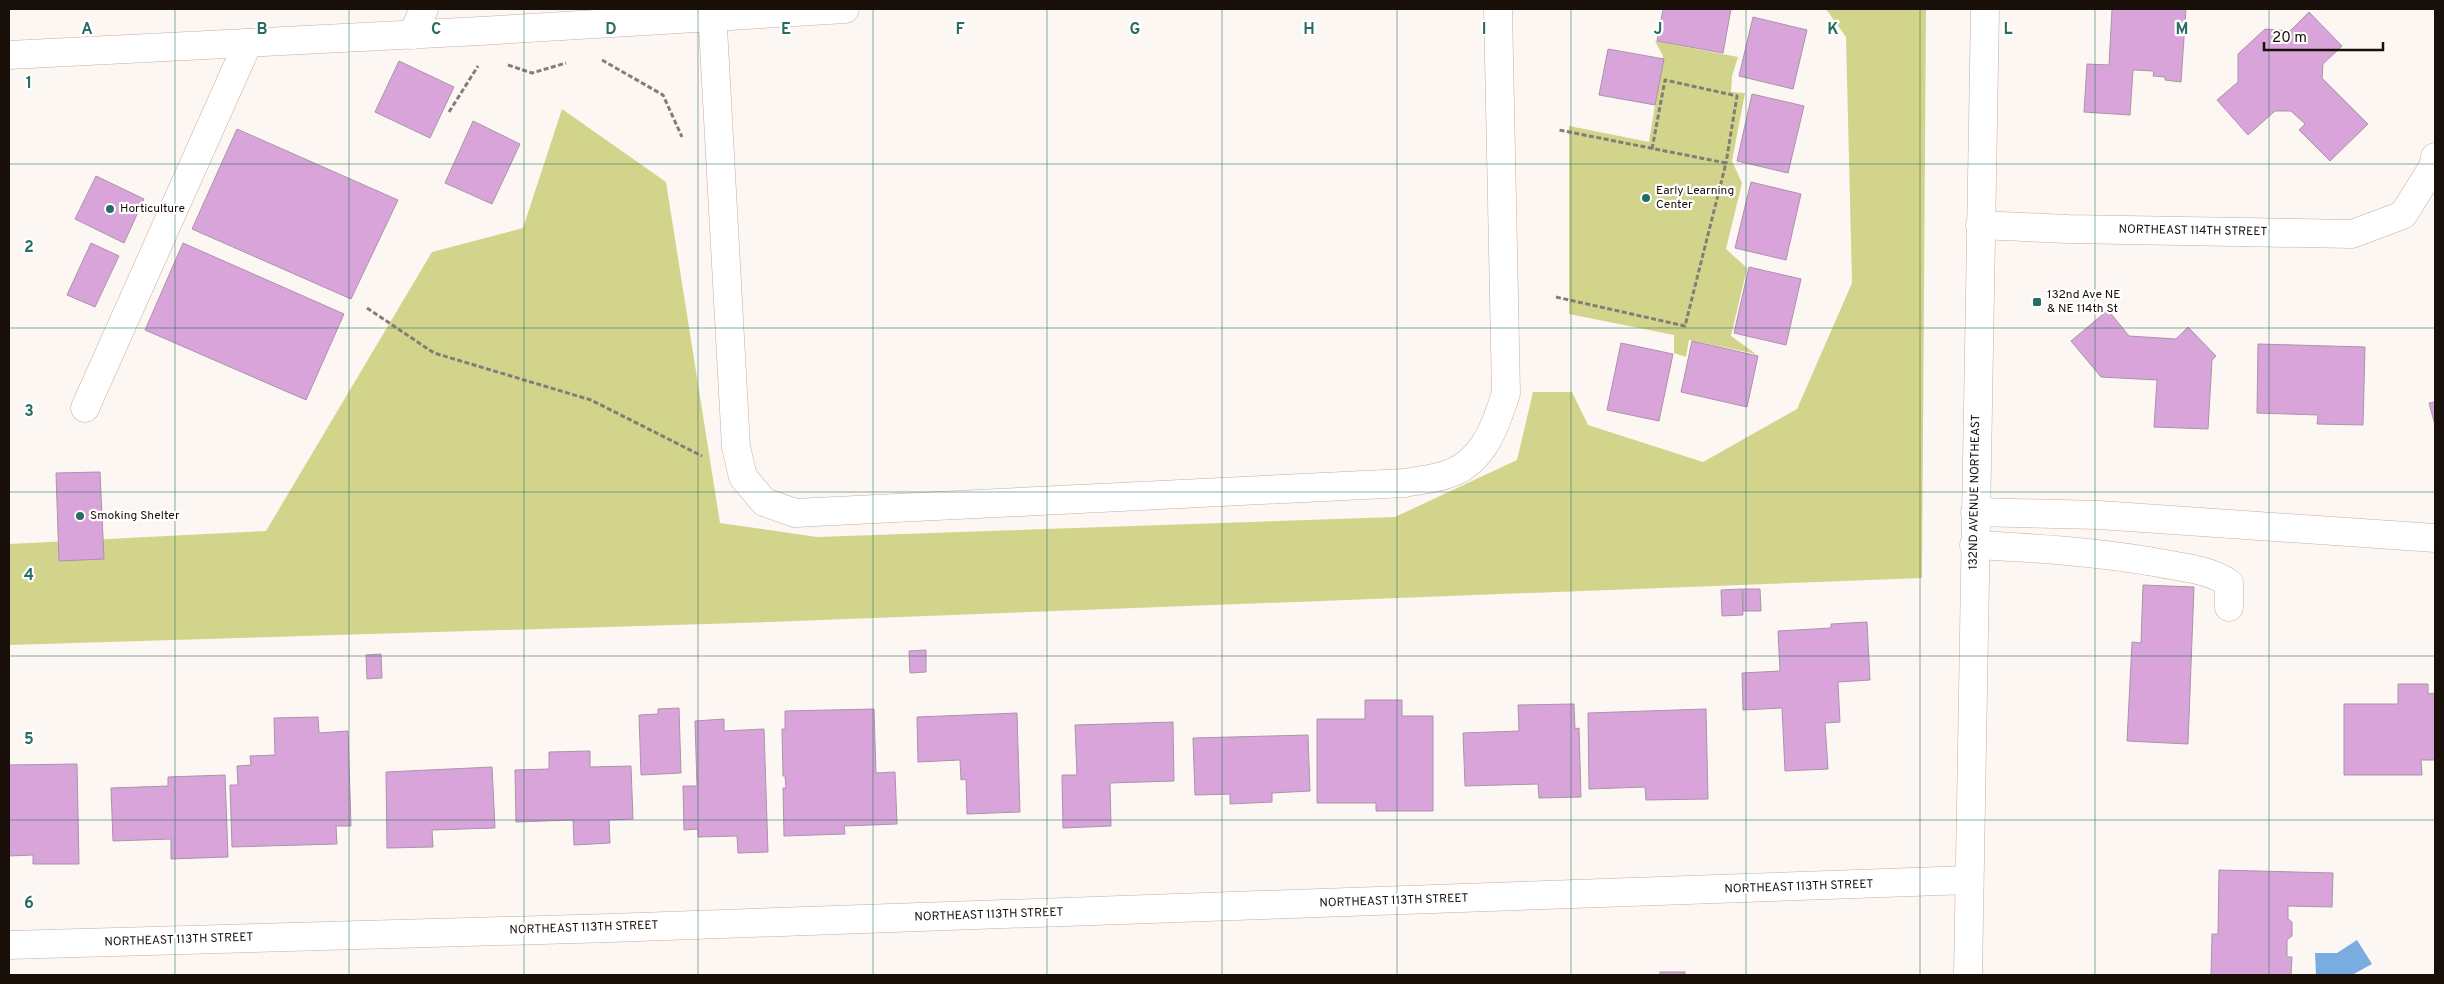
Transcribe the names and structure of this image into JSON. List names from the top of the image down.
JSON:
{
  "streets": {
    "street": ["NORTHEAST 114TH STREET", "132ND AVENUE NORTHEAST", "NORTHEAST 113TH STREET"]
  },
  "crossings": [
    ["NORTHEAST 114TH STREET", "132ND AVENUE NORTHEAST"],
    ["132ND AVENUE NORTHEAST", "NORTHEAST 113TH STREET"]
  ],
  "places": {
    "other": ["Early Learning Center", "Horticulture", "Smoking Shelter"],
    "transit": ["132nd Ave NE & NE 114th St"]
  },
  "scale_bar": "20 m",
  "grid": {
    "columns": [
      "A",
      "B",
      "C",
      "D",
      "E",
      "F",
      "G",
      "H",
      "I",
      "J",
      "K",
      "L",
      "M"
    ],
    "rows": [
      "1",
      "2",
      "3",
      "4",
      "5",
      "6"
    ]
  }
}
